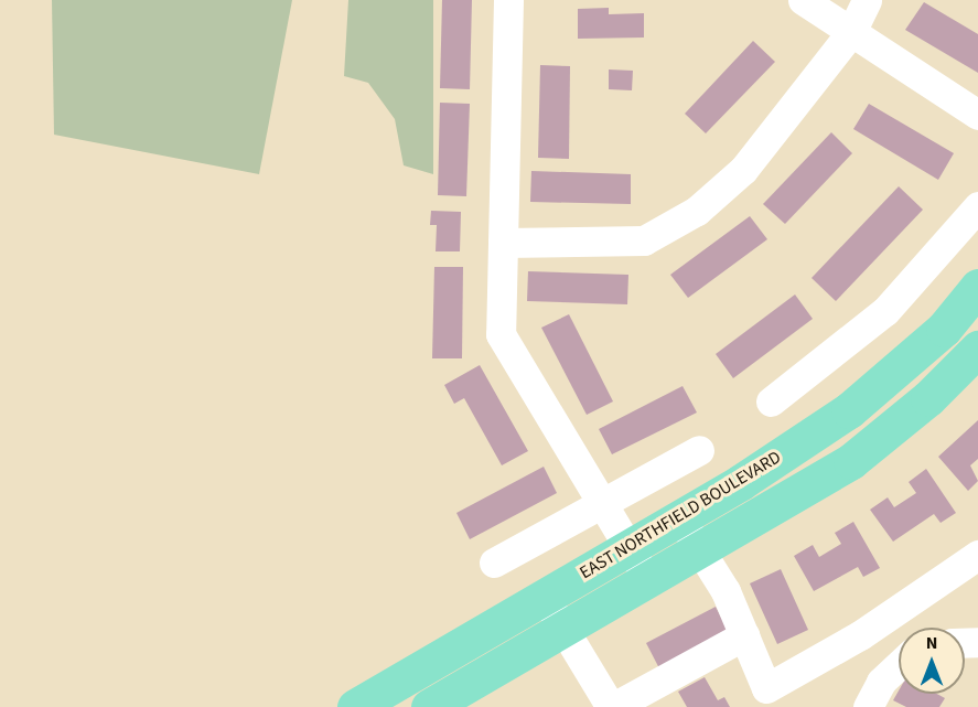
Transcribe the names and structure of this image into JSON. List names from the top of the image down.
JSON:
{
  "streets": {
    "main road": ["EAST NORTHFIELD BOULEVARD"]
  },
  "north": "top"
}
